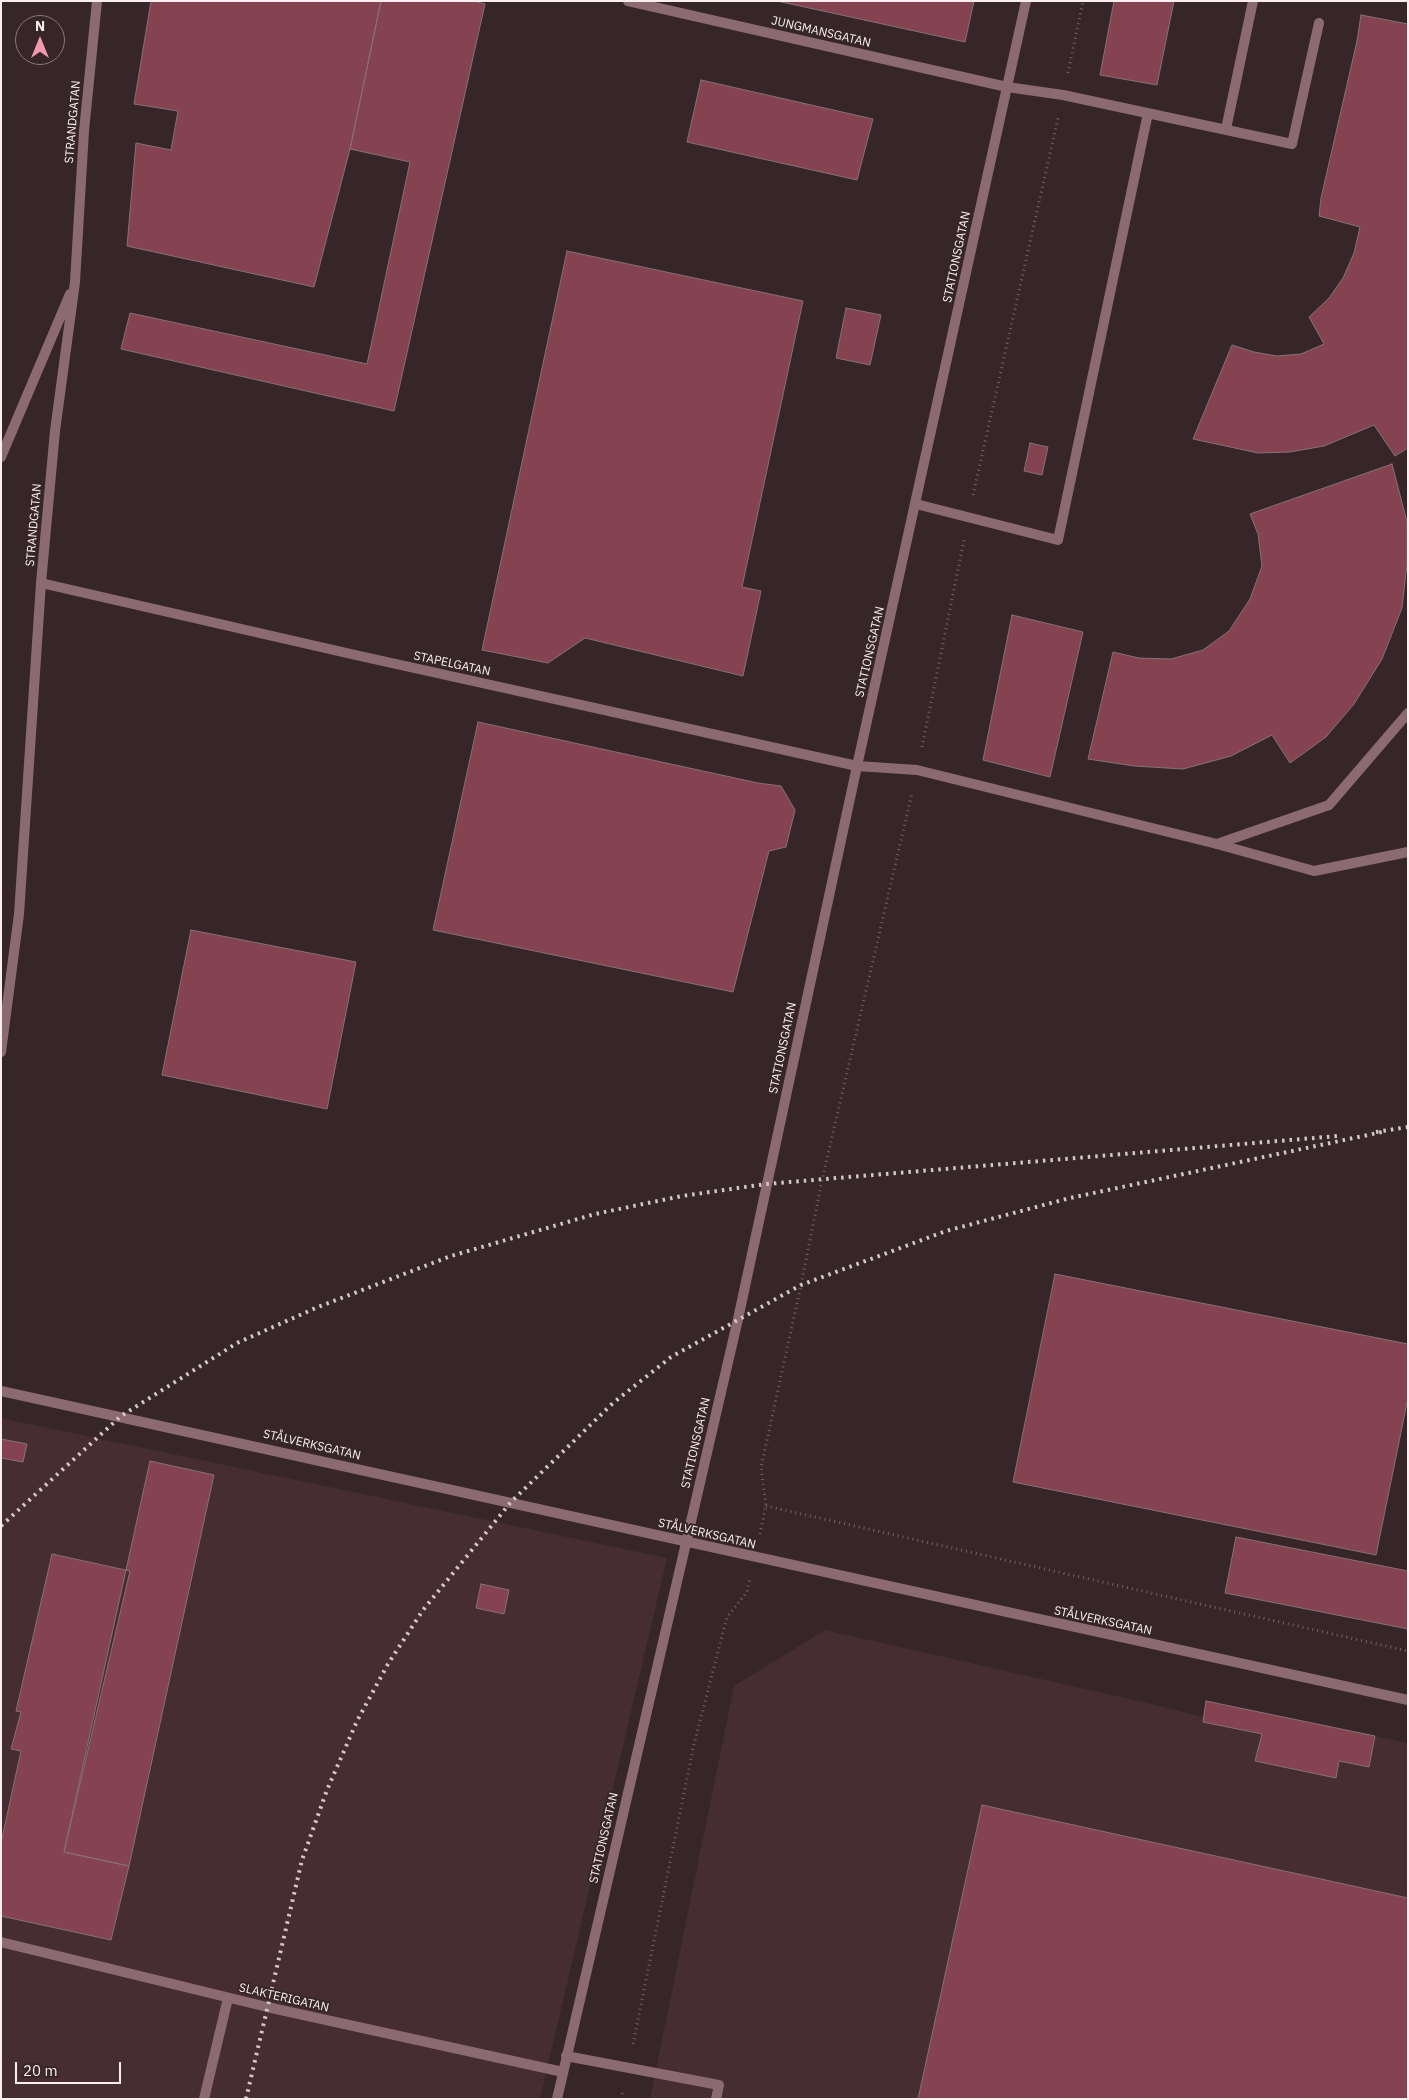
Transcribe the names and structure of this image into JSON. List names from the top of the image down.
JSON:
{
  "streets": {
    "street": [
      "JUNGMANSGATAN",
      "STRANDGATAN",
      "STATIONSGATAN",
      "STAPELGATAN",
      "STÅLVERKSGATAN",
      "SLAKTERIGATAN"
    ]
  },
  "crossings": [
    ["JUNGMANSGATAN", "STATIONSGATAN"],
    ["STRANDGATAN", "STAPELGATAN"],
    ["STATIONSGATAN", "STAPELGATAN"],
    ["STATIONSGATAN", "STÅLVERKSGATAN"],
    ["STATIONSGATAN", "SLAKTERIGATAN"]
  ],
  "scale_bar": "20 m",
  "north": "top"
}
